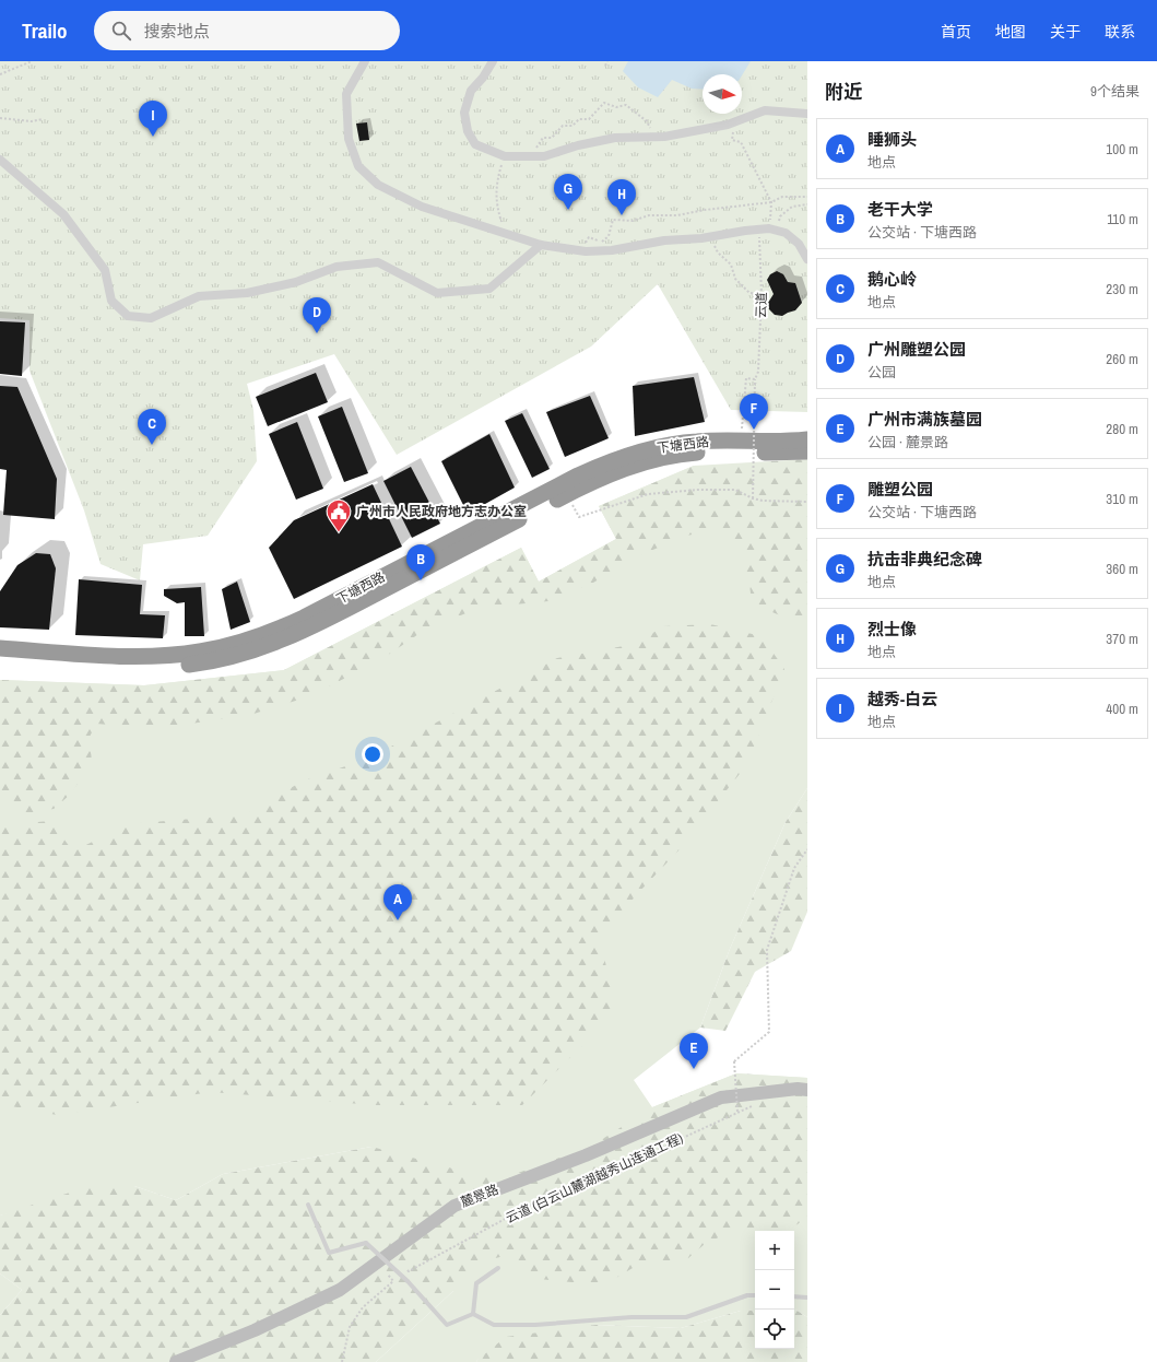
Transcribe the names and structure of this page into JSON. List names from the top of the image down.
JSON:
{
  "streets": {
    "highway": ["下塘西路"],
    "street": ["麓景路"],
    "path": ["云道", "云道 (白云山麓湖越秀山连通工程)"]
  },
  "places": {
    "public building": ["广州市人民政府地方志办公室"]
  },
  "north": "right",
  "page": {
    "header": "Trailo",
    "search": "搜索地点",
    "nav": [
      "首页",
      "地图",
      "关于",
      "联系"
    ],
    "heading": ["附近", "9个结果"],
    "pins": [
      "I",
      "G",
      "H",
      "D",
      "F",
      "C",
      "B",
      "A",
      "E"
    ],
    "list": [
      {
        "mark": "A",
        "name": "睡狮头",
        "note": "地点",
        "value": "100 m"
      },
      {
        "mark": "B",
        "name": "老干大学",
        "note": "公交站 · 下塘西路",
        "value": "110 m"
      },
      {
        "mark": "C",
        "name": "鹅心岭",
        "note": "地点",
        "value": "230 m"
      },
      {
        "mark": "D",
        "name": "广州雕塑公园",
        "note": "公园",
        "value": "260 m"
      },
      {
        "mark": "E",
        "name": "广州市满族墓园",
        "note": "公园 · 麓景路",
        "value": "280 m"
      },
      {
        "mark": "F",
        "name": "雕塑公园",
        "note": "公交站 · 下塘西路",
        "value": "310 m"
      },
      {
        "mark": "G",
        "name": "抗击非典纪念碑",
        "note": "地点",
        "value": "360 m"
      },
      {
        "mark": "H",
        "name": "烈士像",
        "note": "地点",
        "value": "370 m"
      },
      {
        "mark": "I",
        "name": "越秀-白云",
        "note": "地点",
        "value": "400 m"
      }
    ],
    "map_buttons": ["+", "−"]
  }
}
